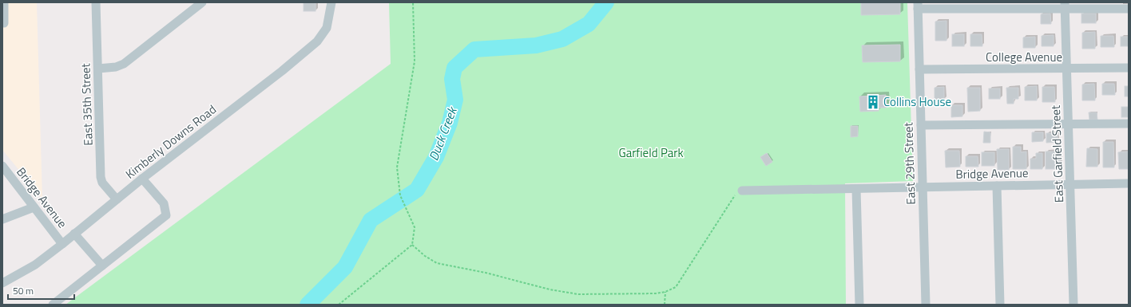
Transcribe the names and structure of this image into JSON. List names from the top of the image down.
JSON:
{
  "streets": {
    "street": [
      "College Avenue",
      "East 35th Street",
      "Kimberly Downs Road",
      "East Garfield Street",
      "East 29th Street",
      "Bridge Avenue"
    ]
  },
  "crossings": [
    ["College Avenue", "East Garfield Street"],
    ["College Avenue", "East 29th Street"],
    ["East 35th Street", "Kimberly Downs Road"],
    ["Kimberly Downs Road", "Bridge Avenue"],
    ["East Garfield Street", "Bridge Avenue"],
    ["East 29th Street", "Bridge Avenue"]
  ],
  "water": ["Duck Creek"],
  "parks": ["Garfield Park"],
  "places": {
    "building": ["Collins House"]
  },
  "scale_bar": "50 m"
}
